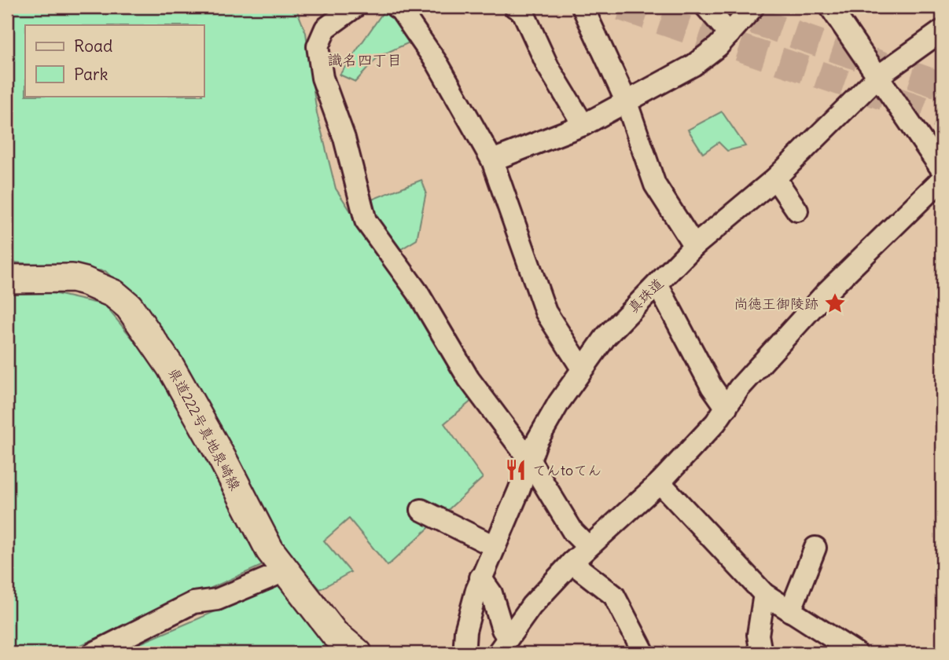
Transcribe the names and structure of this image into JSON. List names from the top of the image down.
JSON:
{
  "streets": {
    "main road": ["県道222号真地泉崎線"],
    "street": ["真珠道"]
  },
  "districts": ["識名四丁目"],
  "places": {
    "place": ["尚徳王御陵跡"],
    "restaurant": ["てんtoてん"]
  },
  "legend": ["Road", "Park"]
}
